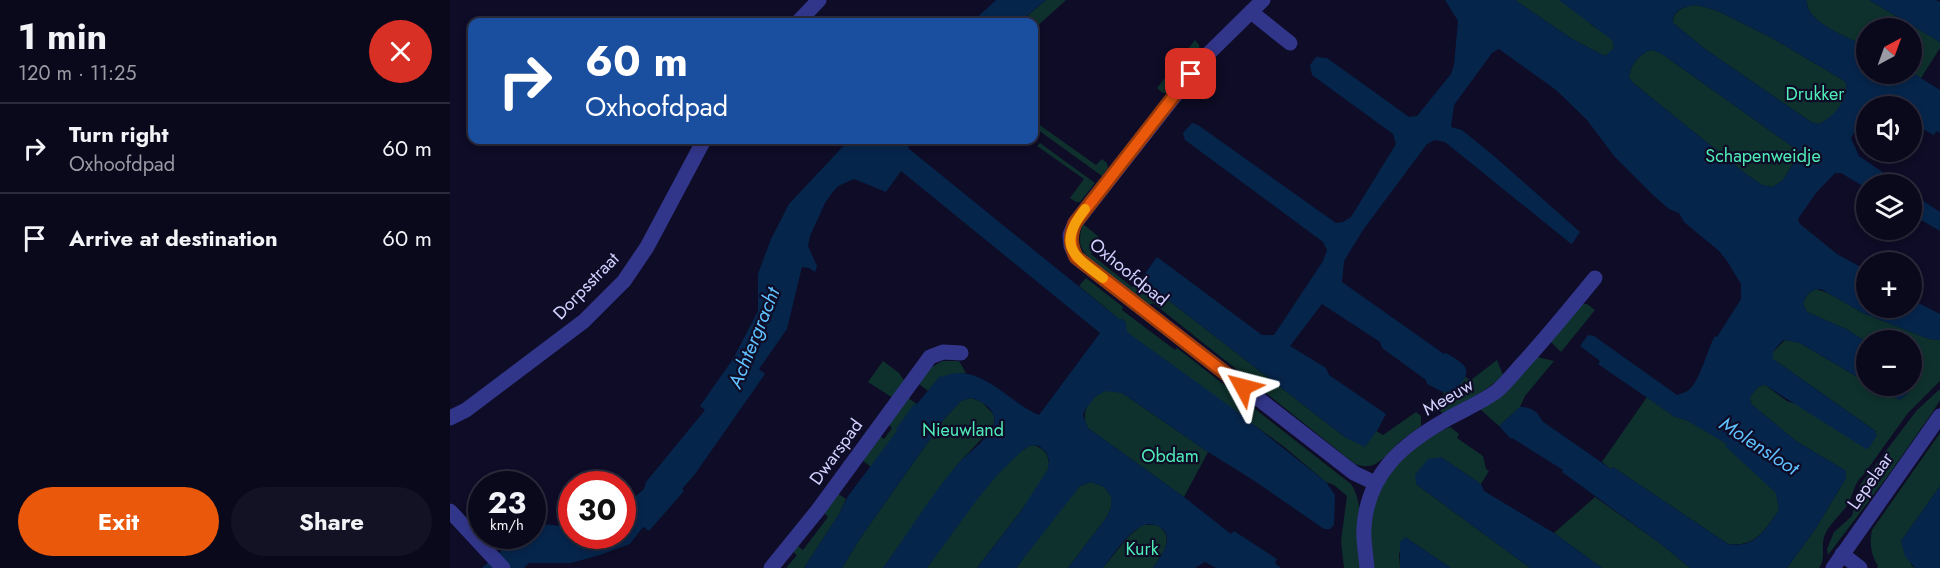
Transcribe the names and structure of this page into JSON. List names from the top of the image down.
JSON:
{
  "streets": {
    "street": [
      "Oxhoofdpad",
      "Dorpsstraat",
      "Meeuw",
      "Dwarspad",
      "Lepelaar"
    ]
  },
  "crossings": [
    ["Oxhoofdpad", "Meeuw"]
  ],
  "water": ["Achtergracht", "Molensloot"],
  "parks": [
    "Drukker",
    "Schapenweidje",
    "Nieuwland",
    "Obdam",
    "Kurk"
  ],
  "north": "top right",
  "page": {
    "heading": ["1 min", "120 m · 11:25"],
    "map_buttons": ["+", "−"],
    "turn": ["60 m", "Oxhoofdpad"],
    "list": [
      {
        "name": "Turn right",
        "note": "Oxhoofdpad",
        "value": "60 m"
      },
      {
        "name": "Arrive at destination",
        "value": "60 m"
      }
    ],
    "speed": "23 km/h",
    "limit": "30",
    "buttons": ["Exit", "Share"]
  }
}
